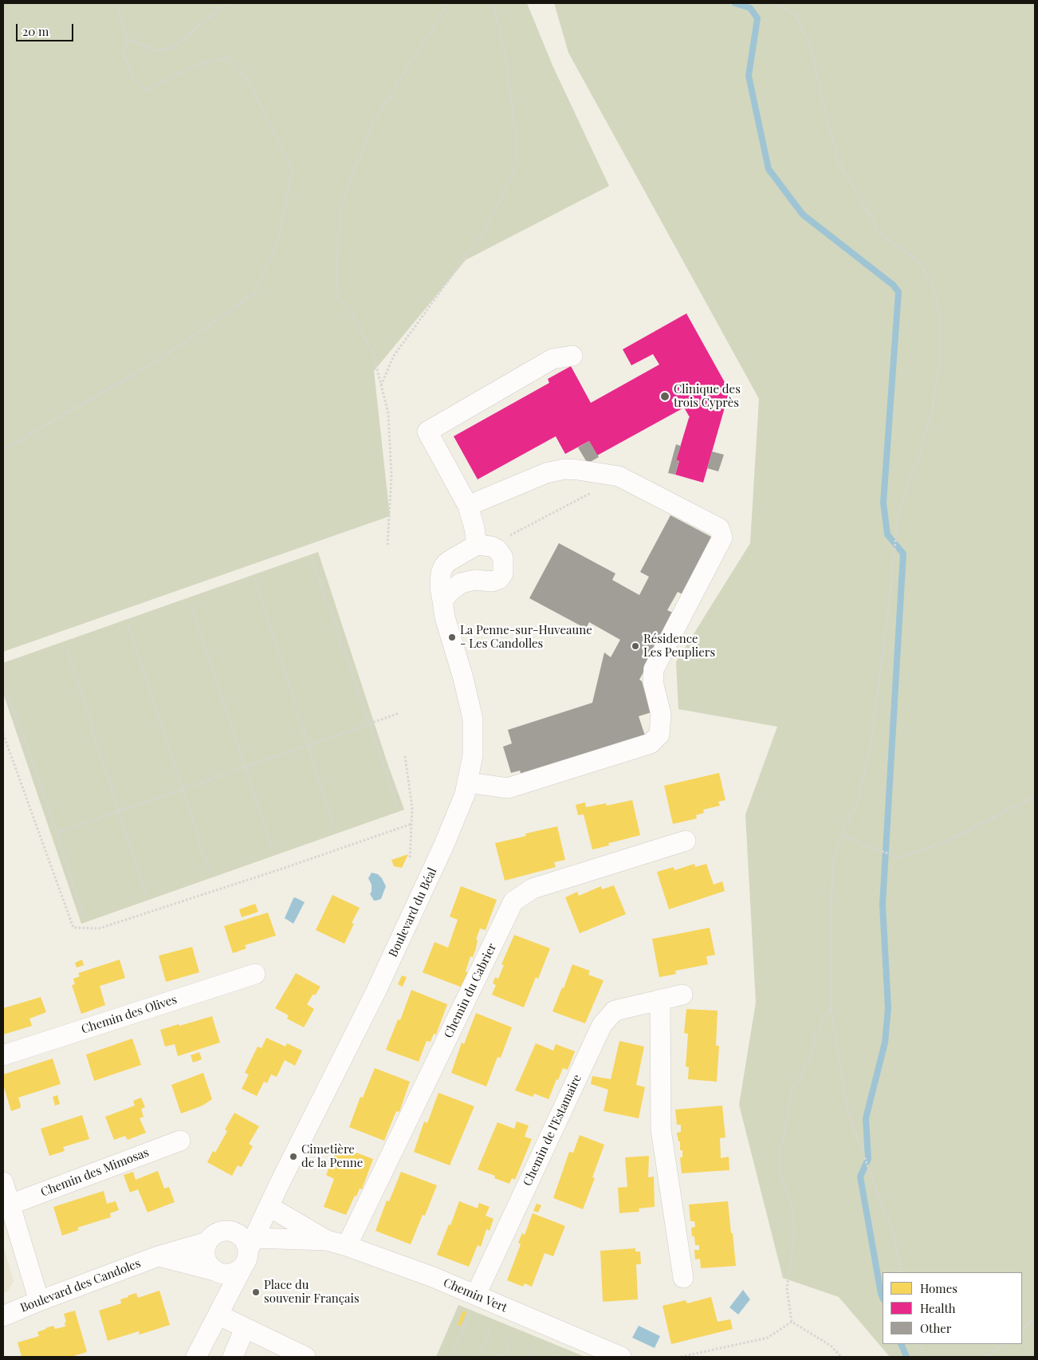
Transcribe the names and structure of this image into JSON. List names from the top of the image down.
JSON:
{
  "streets": {
    "street": [
      "Boulevard du Béal",
      "Chemin du Cabrier",
      "Chemin des Olives",
      "Chemin de l'Estamaire",
      "Chemin des Mimosas",
      "Boulevard des Candoles",
      "Chemin Vert"
    ]
  },
  "crossings": [
    ["Boulevard du Béal", "Boulevard des Candoles"],
    ["Boulevard du Béal", "Chemin Vert"],
    ["Chemin du Cabrier", "Chemin Vert"],
    ["Chemin de l'Estamaire", "Chemin Vert"],
    ["Boulevard des Candoles", "Chemin Vert"]
  ],
  "places": [
    "Clinique des trois Cyprès",
    "La Penne-sur-Huveaune - Les Candolles",
    "Résidence Les Peupliers",
    "Cimetière de la Penne",
    "Place du souvenir Français"
  ],
  "legend": ["Homes", "Health", "Other"],
  "scale_bar": "20 m"
}
